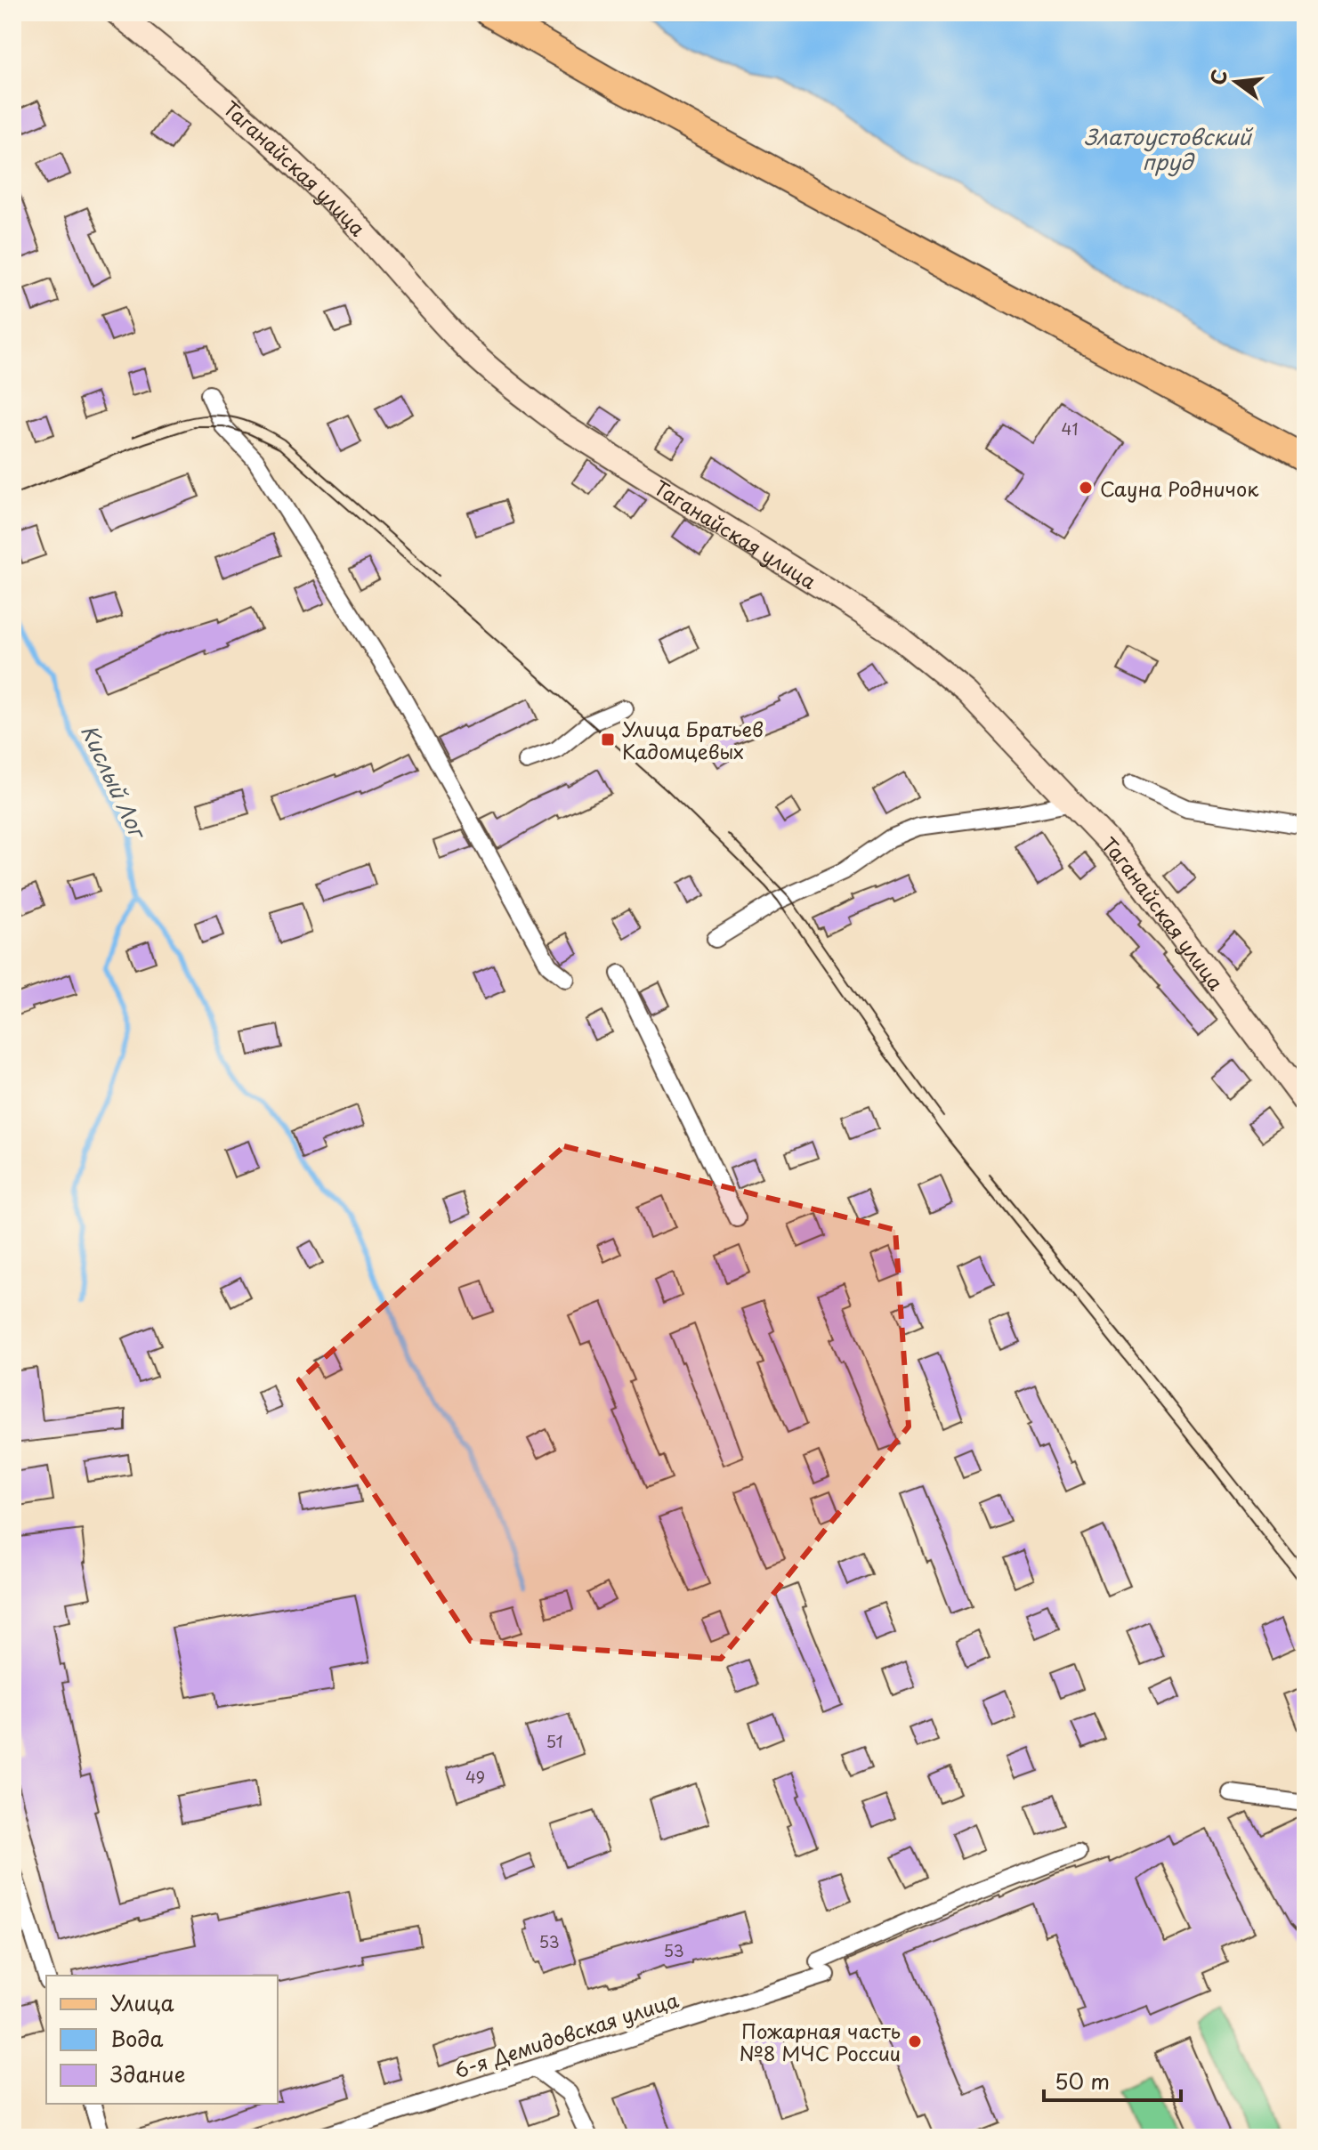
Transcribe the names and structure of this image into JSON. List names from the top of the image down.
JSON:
{
  "streets": {
    "main road": ["Таганайская улица"],
    "street": ["6-я Демидовская улица"]
  },
  "water": ["Златоустовский пруд", "Кислый Лог"],
  "places": {
    "other": ["Сауна Родничок", "Пожарная часть №8 МЧС России"],
    "transit": ["Улица Братьев Кадомцевых"]
  },
  "house_numbers": [
    "41",
    "51",
    "49",
    "53",
    "53"
  ],
  "legend": ["Улица", "Вода", "Здание"],
  "scale_bar": "50 m",
  "north": "left"
}
